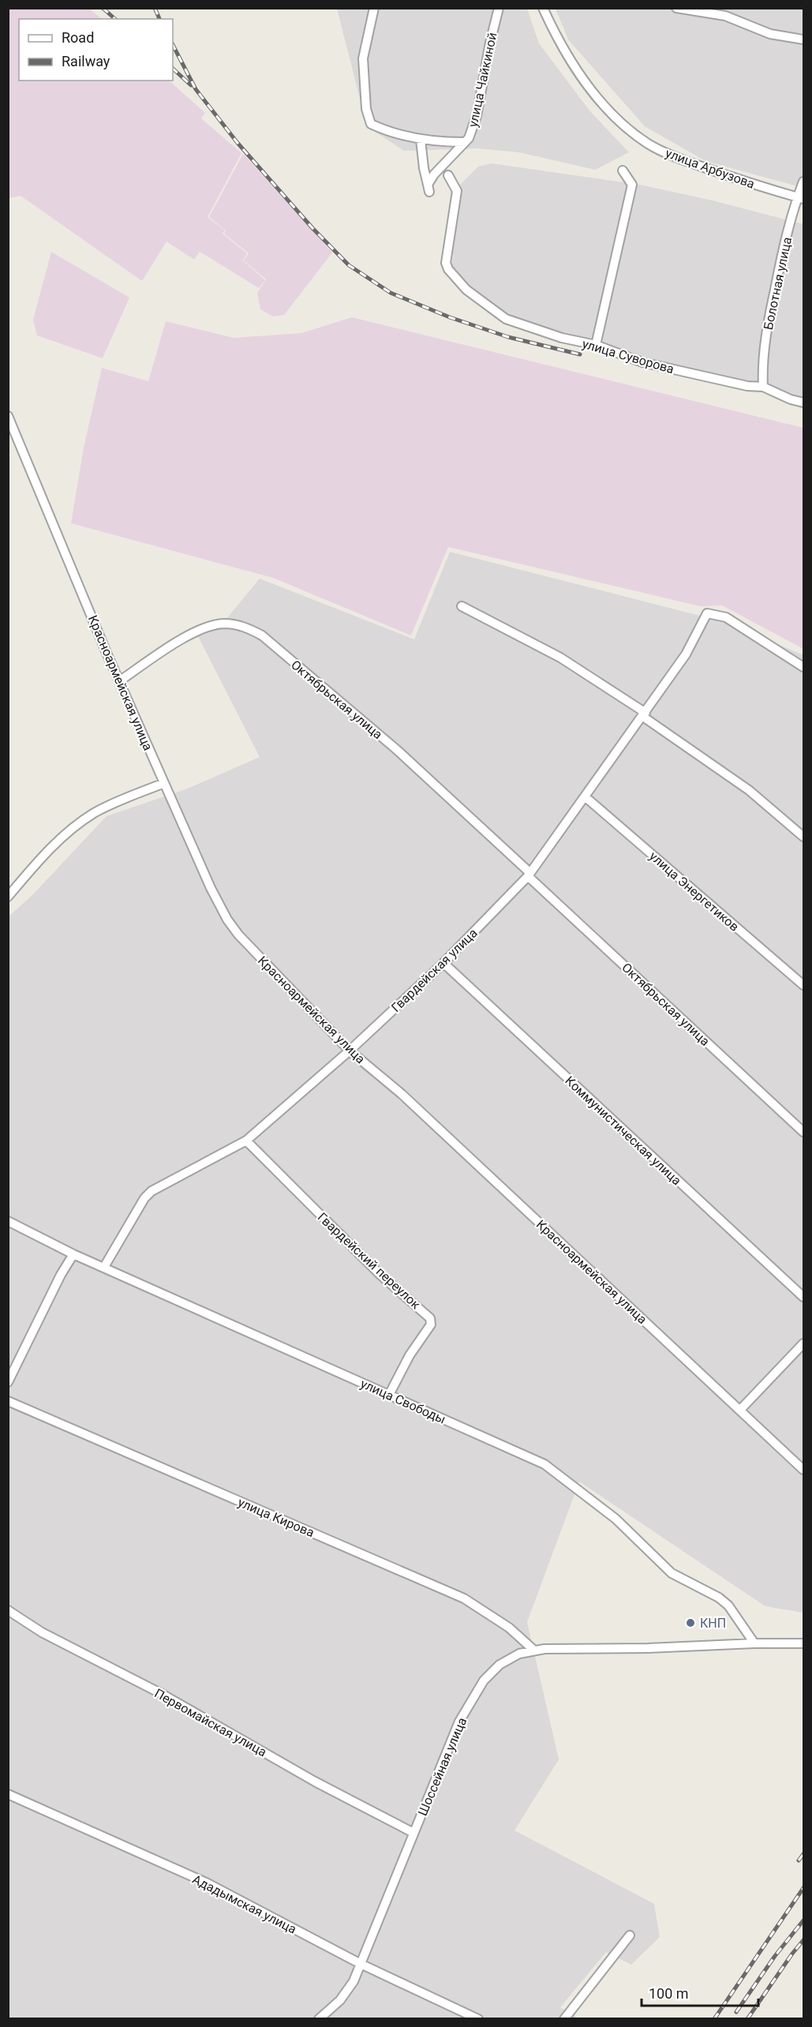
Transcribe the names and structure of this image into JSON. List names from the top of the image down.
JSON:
{
  "streets": {
    "street": [
      "улица Чайкиной",
      "улица Арбузова",
      "Болотная улица",
      "улица Суворова",
      "Красноармейская улица",
      "Октябрьская улица",
      "улица Энергетиков",
      "Гвардейская улица",
      "Коммунистическая улица",
      "Гвардейский переулок",
      "улица Свободы",
      "улица Кирова",
      "Первомайская улица",
      "Шоссейная улица",
      "Ададымская улица"
    ]
  },
  "crossings": [
    ["улица Арбузова", "Болотная улица"],
    ["Болотная улица", "улица Суворова"],
    ["Красноармейская улица", "Октябрьская улица"],
    ["Красноармейская улица", "Гвардейская улица"],
    ["Октябрьская улица", "Гвардейская улица"],
    ["улица Энергетиков", "Гвардейская улица"],
    ["Гвардейская улица", "Коммунистическая улица"],
    ["Гвардейская улица", "Гвардейский переулок"],
    ["Гвардейская улица", "улица Свободы"],
    ["Гвардейский переулок", "улица Свободы"],
    ["улица Свободы", "Шоссейная улица"],
    ["улица Кирова", "Шоссейная улица"],
    ["Первомайская улица", "Шоссейная улица"],
    ["Шоссейная улица", "Ададымская улица"]
  ],
  "places": ["КНП"],
  "legend": ["Road", "Railway"],
  "scale_bar": "100 m"
}
